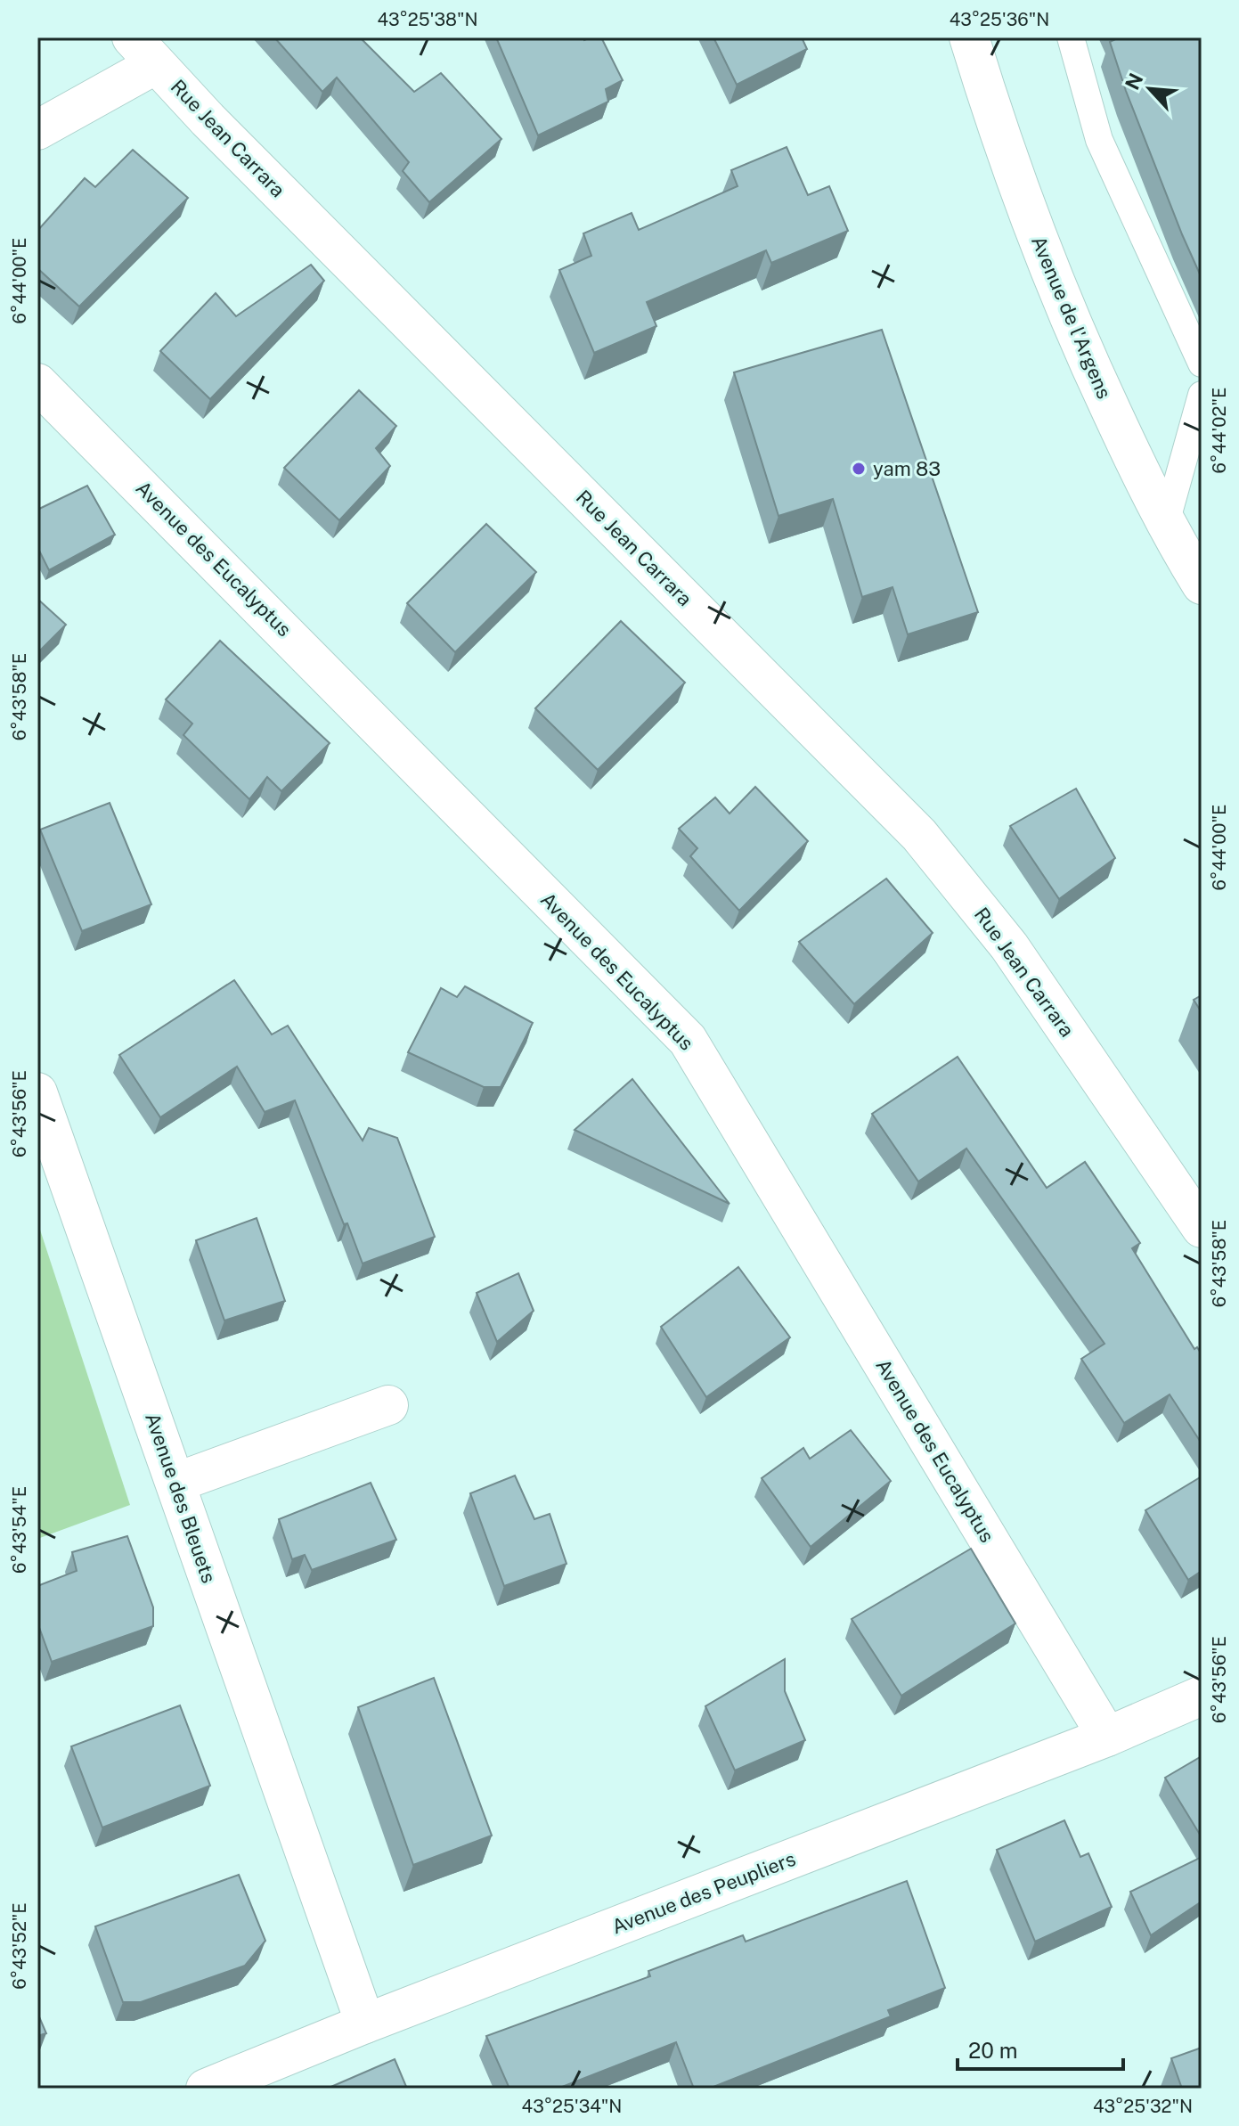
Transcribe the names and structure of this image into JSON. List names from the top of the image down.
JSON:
{
  "streets": {
    "street": [
      "Rue Jean Carrara",
      "Avenue de l'Argens",
      "Avenue des Eucalyptus",
      "Avenue des Bleuets",
      "Avenue des Peupliers"
    ]
  },
  "crossings": [
    ["Avenue des Eucalyptus", "Avenue des Peupliers"],
    ["Avenue des Bleuets", "Avenue des Peupliers"]
  ],
  "places": ["yam 83"],
  "scale_bar": "20 m",
  "north": "top left",
  "coordinates": [
    "43°25'38\"N",
    "43°25'36\"N",
    "6°44'00\"E",
    "6°44'02\"E",
    "6°43'58\"E",
    "6°43'56\"E",
    "6°43'54\"E",
    "6°43'52\"E",
    "43°25'34\"N",
    "43°25'32\"N"
  ]
}
